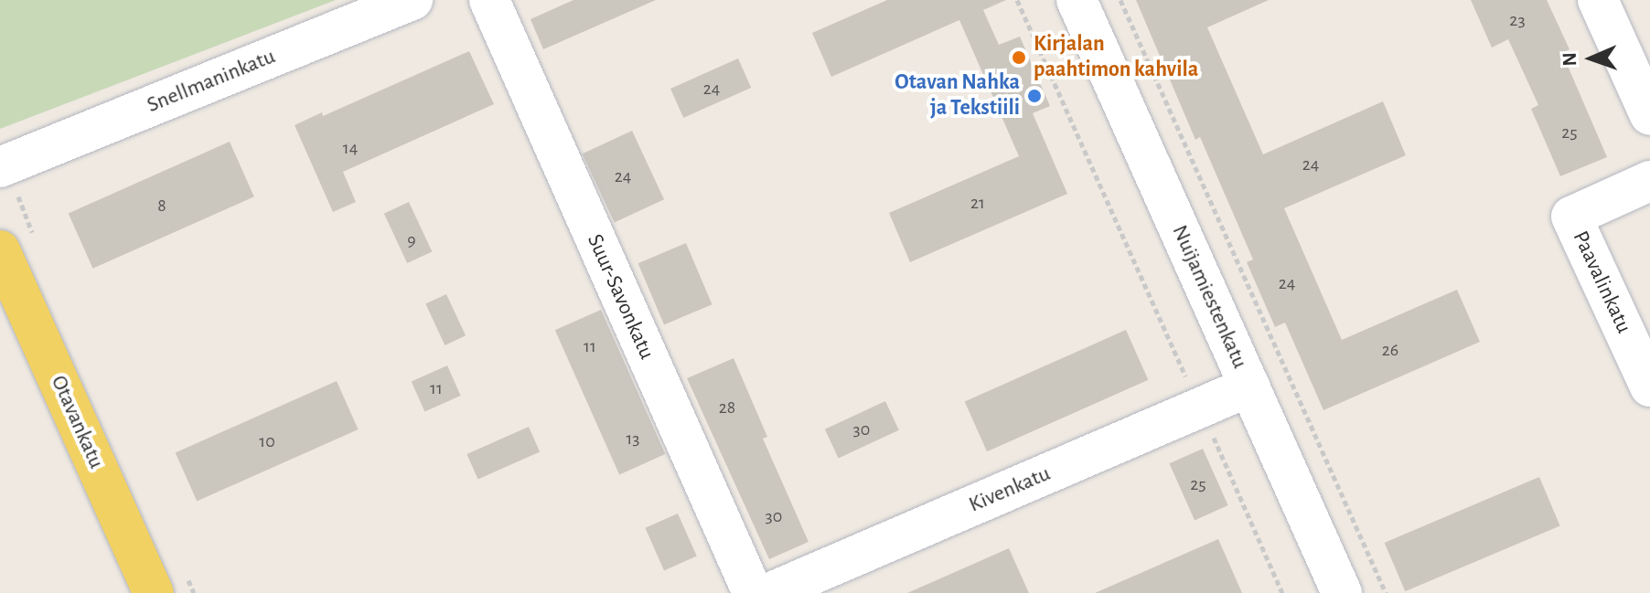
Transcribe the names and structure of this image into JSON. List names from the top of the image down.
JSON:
{
  "streets": {
    "main road": ["Otavankatu"],
    "street": [
      "Snellmaninkatu",
      "Paavalinkatu",
      "Suur-Savonkatu",
      "Nuijamiestenkatu",
      "Kivenkatu"
    ]
  },
  "crossings": [
    ["Nuijamiestenkatu", "Kivenkatu"]
  ],
  "places": ["Kirjalan paahtimon kahvila", "Otavan Nahka ja Tekstiili"],
  "house_numbers": [
    "23",
    "24",
    "25",
    "14",
    "24",
    "24",
    "21",
    "8",
    "9",
    "24",
    "11",
    "26",
    "11",
    "28",
    "30",
    "13",
    "10",
    "25",
    "30"
  ],
  "north": "left"
}
